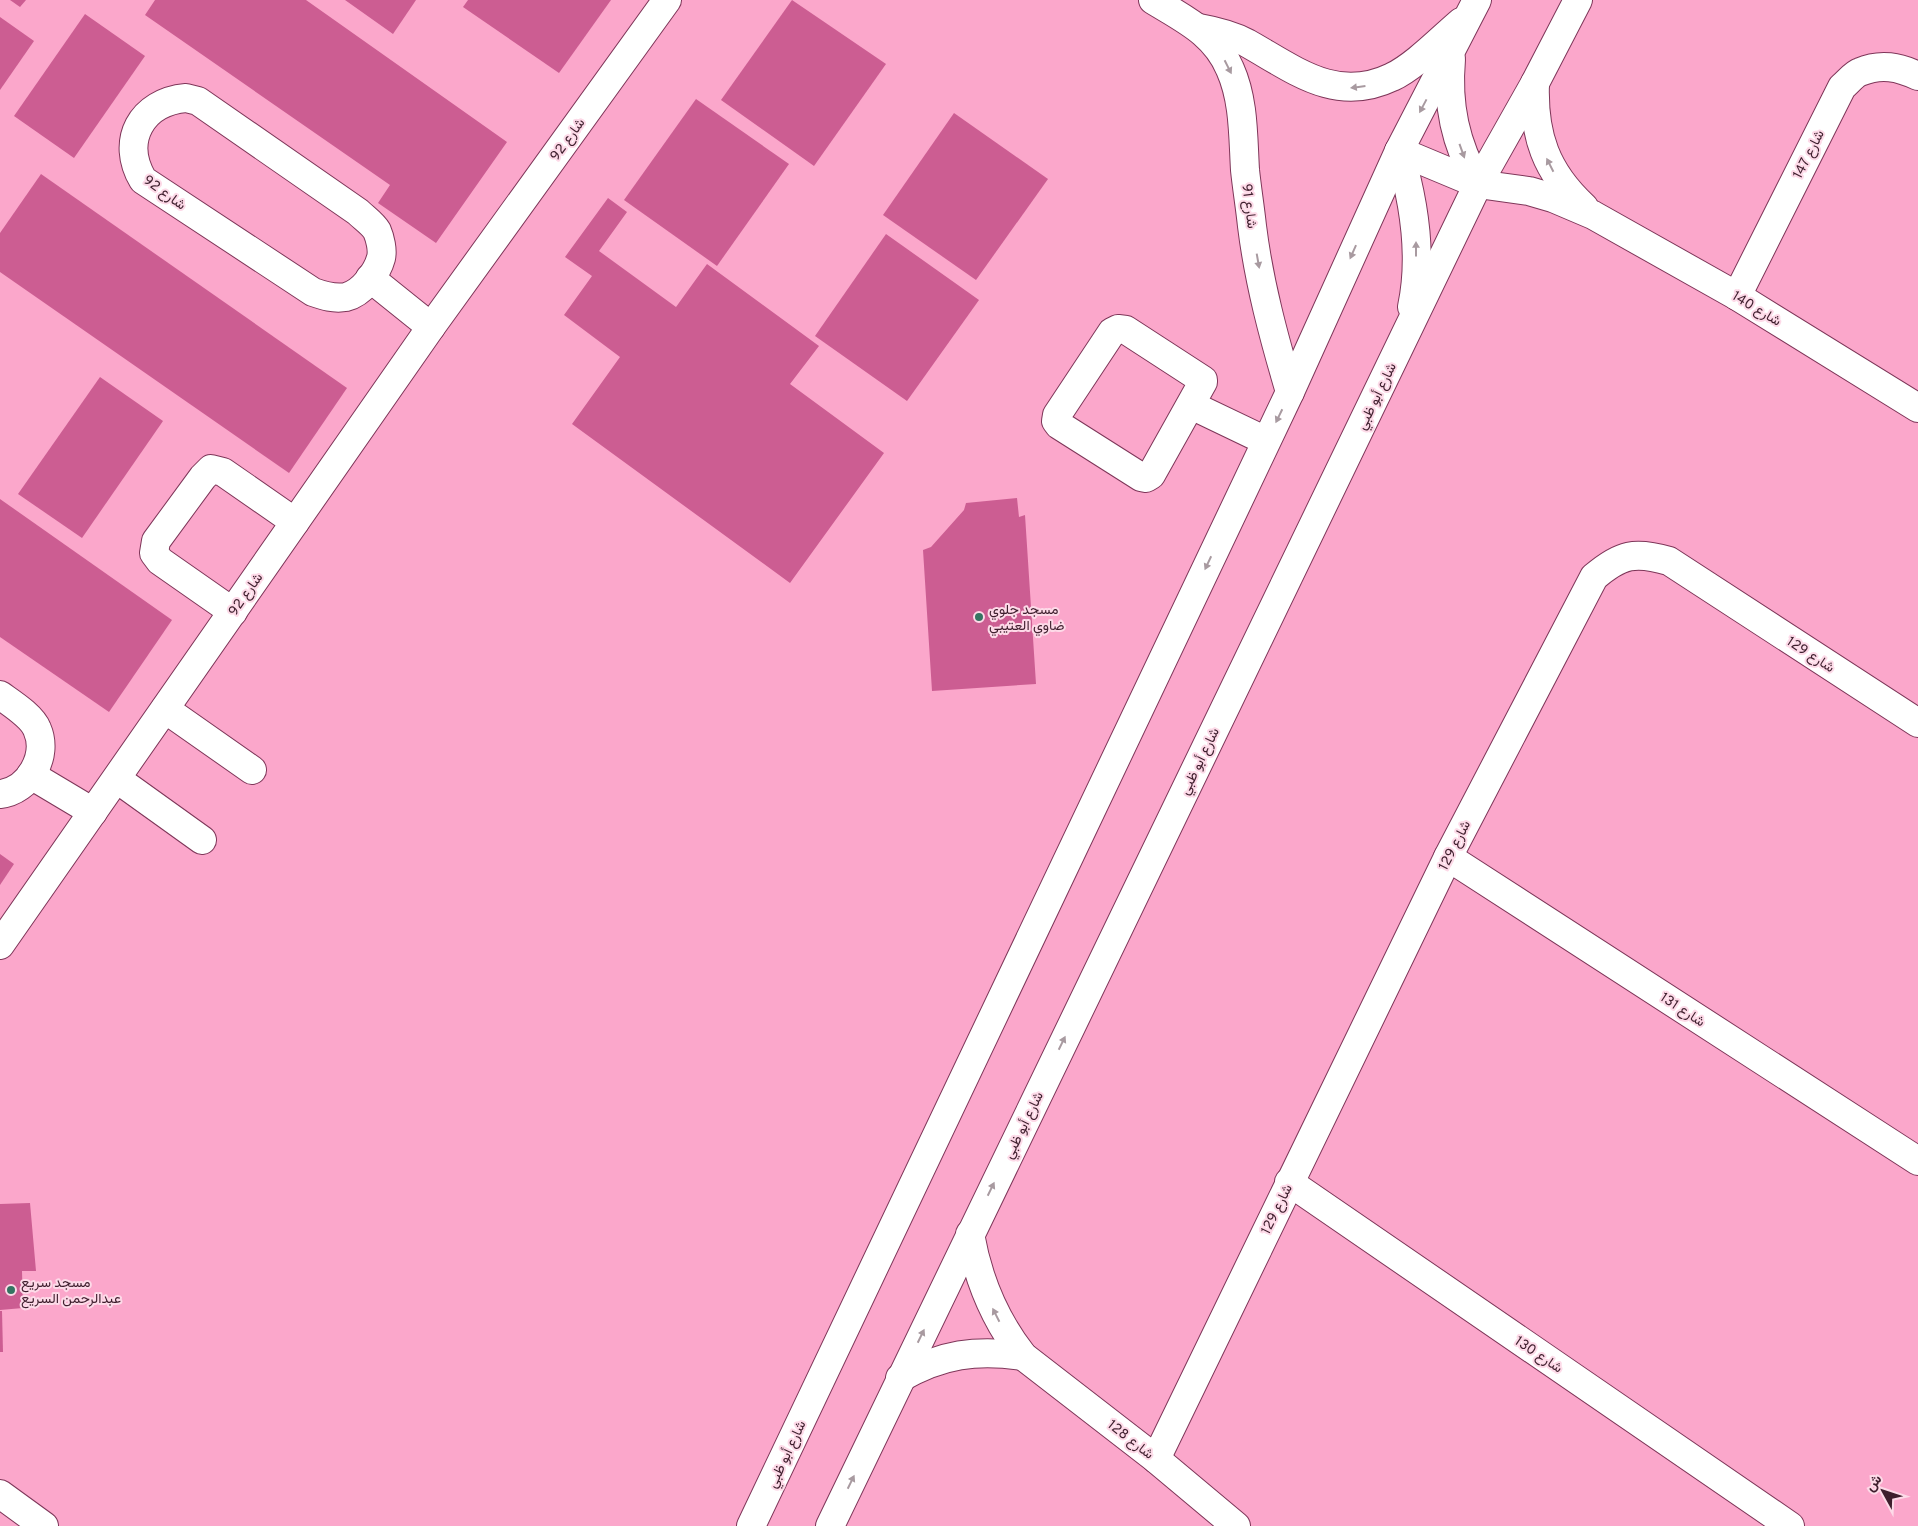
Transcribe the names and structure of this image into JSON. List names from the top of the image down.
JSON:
{
  "streets": {
    "street": [
      "شارع 92",
      "شارع 147",
      "شارع 91",
      "شارع 140",
      "شارع أبو ظبي",
      "شارع 129",
      "شارع 131",
      "شارع 130",
      "شارع 128"
    ]
  },
  "crossings": [
    ["شارع 147", "شارع 140"],
    ["شارع 91", "شارع أبو ظبي"],
    ["شارع 140", "شارع أبو ظبي"],
    ["شارع أبو ظبي", "شارع 128"],
    ["شارع 129", "شارع 131"],
    ["شارع 129", "شارع 130"],
    ["شارع 129", "شارع 128"]
  ],
  "places": ["مسجد جلوي ضاوي العتيبي", "مسجد سريع عبدالرحمن السريع"],
  "north": "top left"
}
